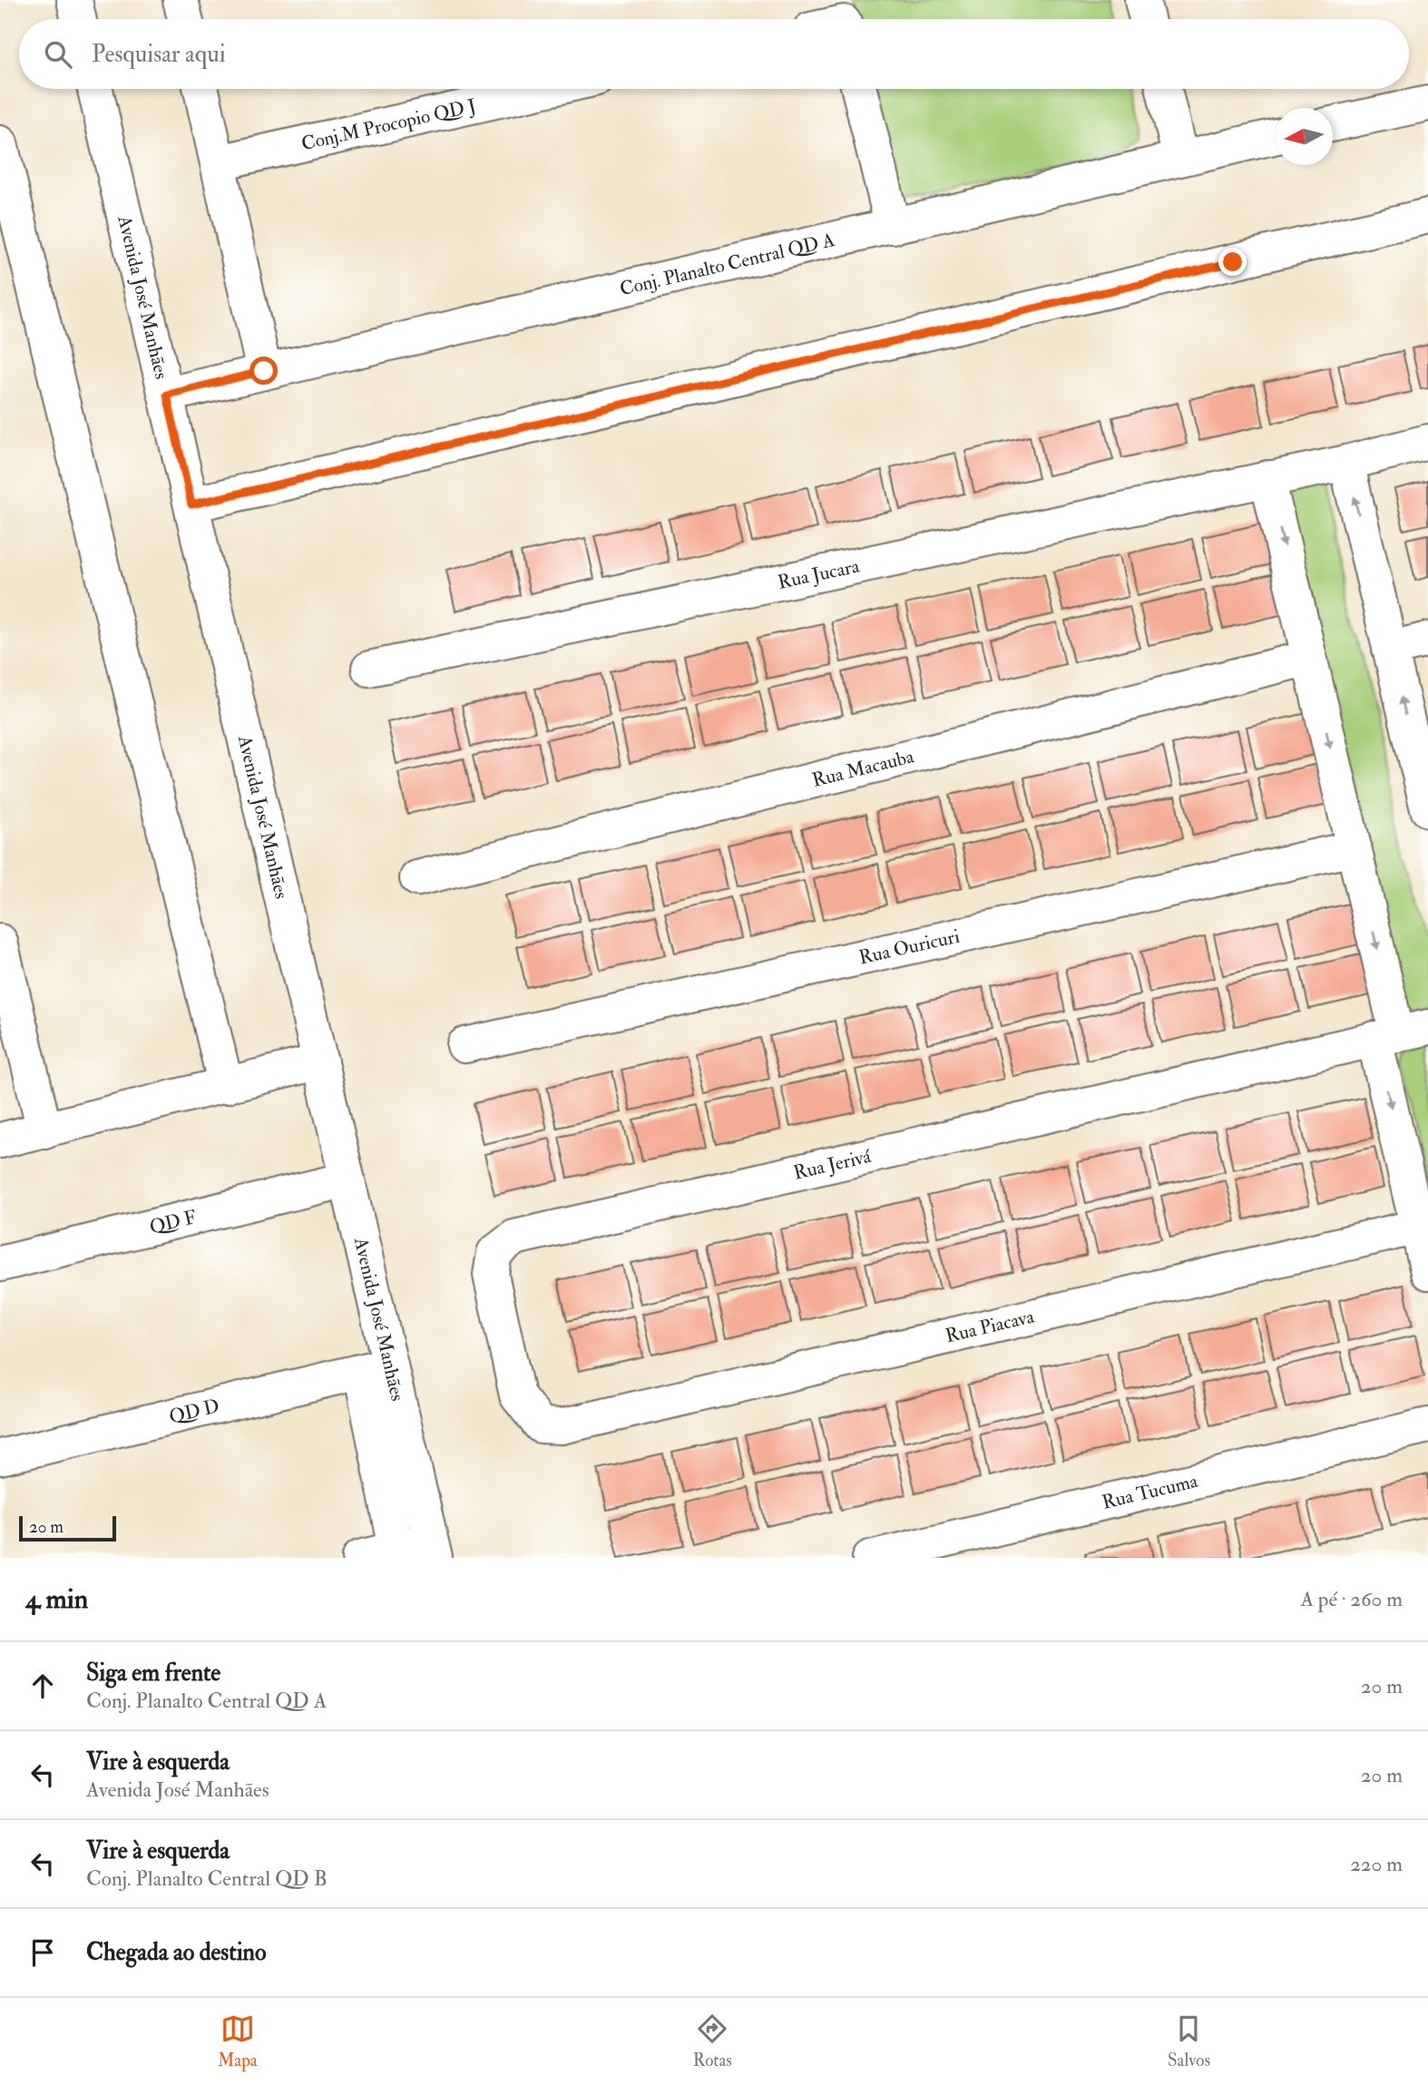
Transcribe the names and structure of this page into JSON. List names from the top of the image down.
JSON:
{
  "streets": {
    "street": [
      "Conj.M Procopio QD J",
      "Conj. Planalto Central QD A",
      "Avenida José Manhães",
      "Rua Jucara",
      "Rua Macauba",
      "Rua Ouricuri",
      "Rua Jerivá",
      "QD F",
      "Rua Piacava",
      "QD D",
      "Rua Tucuma"
    ]
  },
  "crossings": [
    ["Conj. Planalto Central QD A", "Avenida José Manhães"],
    ["Avenida José Manhães", "QD F"],
    ["Avenida José Manhães", "QD D"],
    ["Rua Jerivá", "Rua Piacava"]
  ],
  "scale_bar": "20 m",
  "north": "left",
  "page": {
    "search": "Pesquisar aqui",
    "scale": "20 m",
    "heading": ["4 min", "A pé · 260 m"],
    "list": [
      ["Siga em frente", "Conj. Planalto Central QD A", "20 m"],
      ["Vire à esquerda", "Avenida José Manhães", "20 m"],
      ["Vire à esquerda", "Conj. Planalto Central QD B", "220 m"],
      "Chegada ao destino"
    ],
    "nav": ["Mapa", "Rotas", "Salvos"]
  }
}
